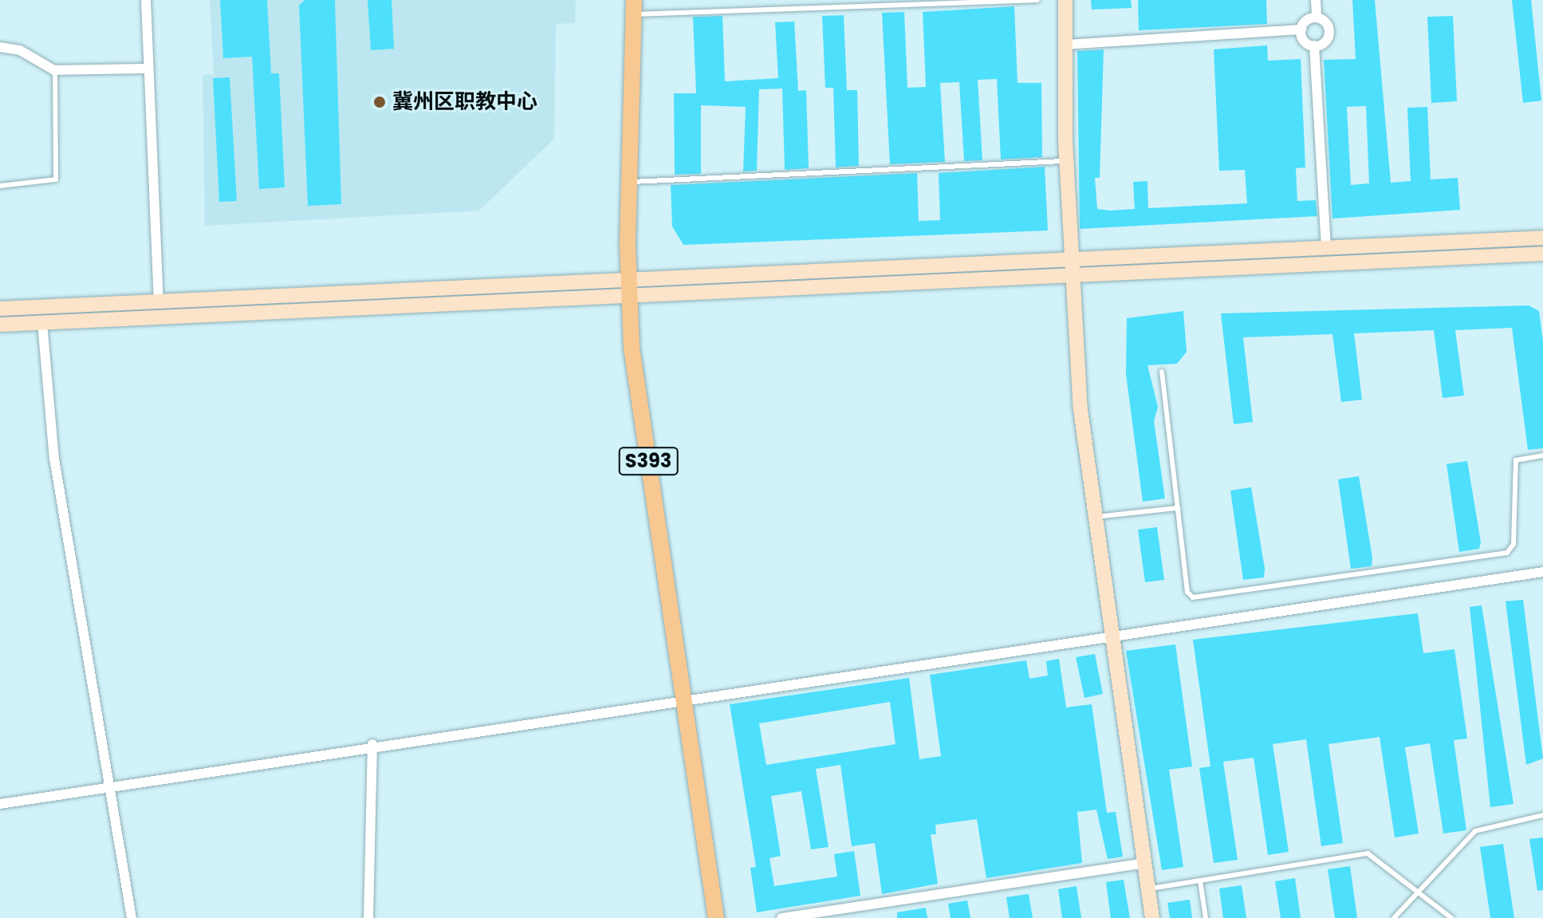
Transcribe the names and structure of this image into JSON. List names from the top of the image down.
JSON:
{
  "streets": {
    "main road": ["S393"]
  },
  "places": ["冀州区职教中心"]
}
